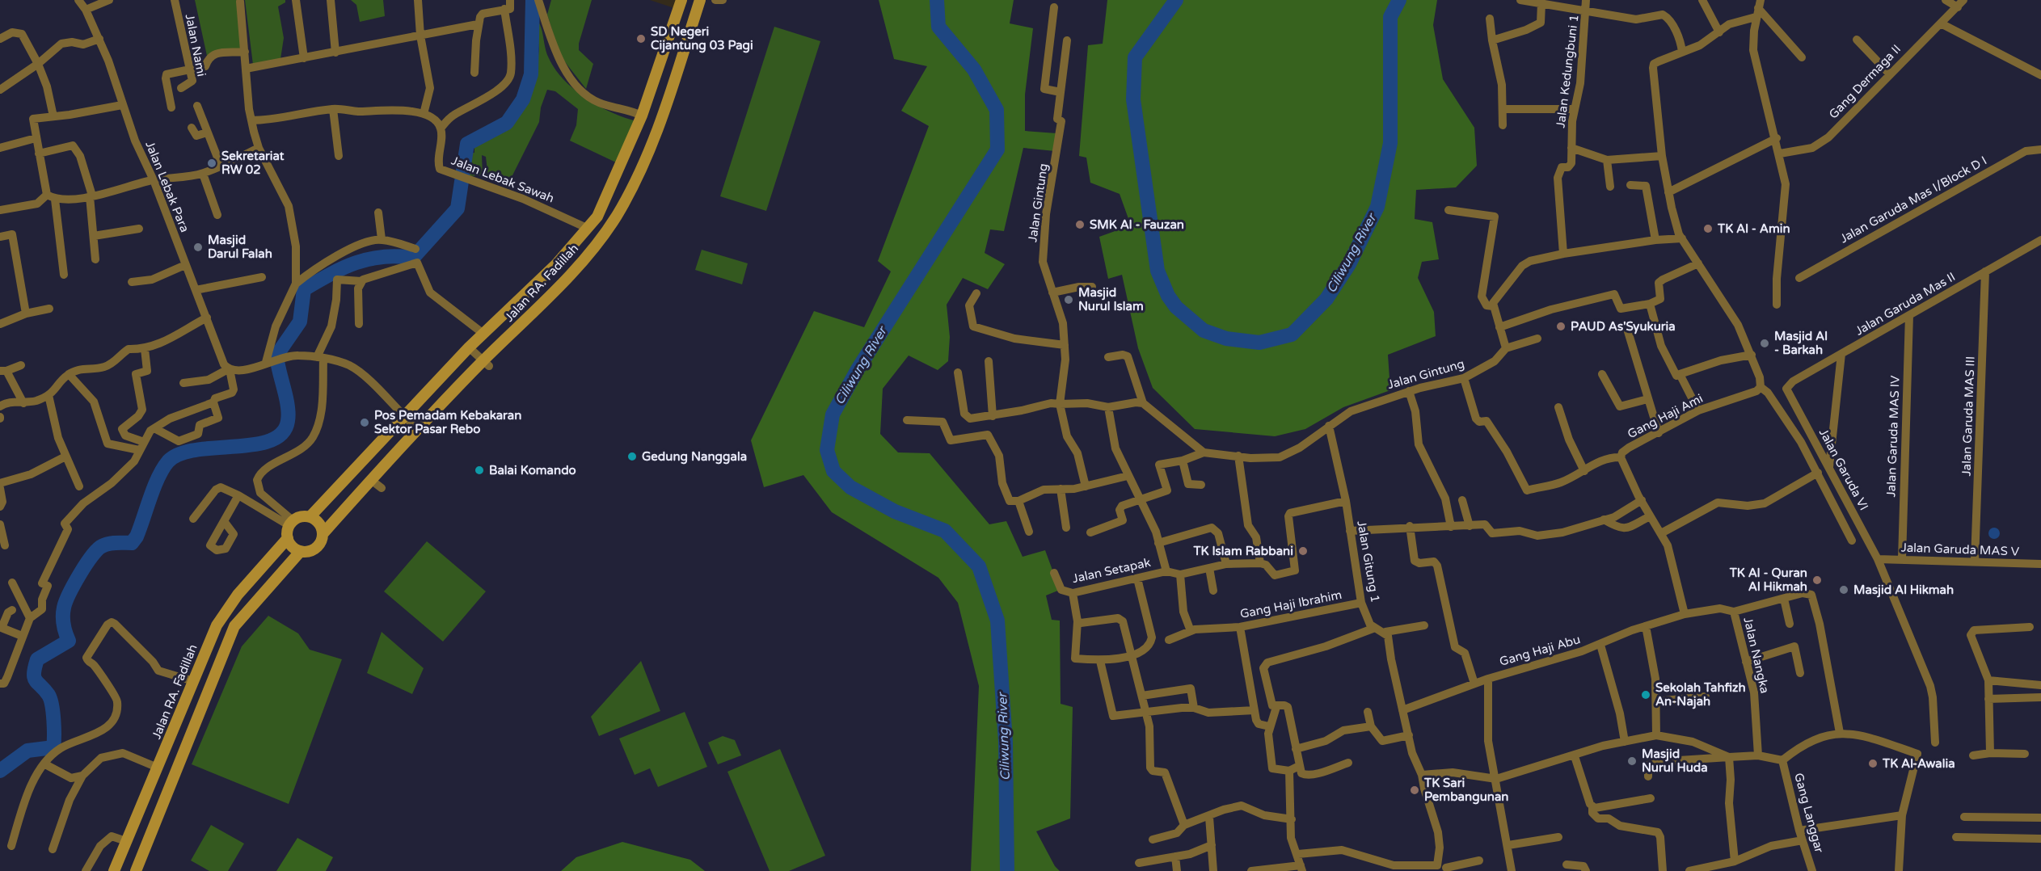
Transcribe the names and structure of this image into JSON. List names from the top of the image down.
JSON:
{
  "streets": {
    "main road": ["Jalan RA. Fadillah"],
    "street": [
      "Jalan Nami",
      "Jalan Kedungbuni 1",
      "Gang Dermaga II",
      "Jalan Lebak Sawah",
      "Jalan Lebak Para",
      "Jalan Garuda Mas I/Block D I",
      "Jalan Gintung",
      "Jalan Garuda Mas II",
      "Gang Haji Ami",
      "Jalan Garuda MAS III",
      "Jalan Garuda MAS IV",
      "Jalan Garuda VI",
      "Jalan Garuda MAS V",
      "Jalan Gitung 1",
      "Jalan Setapak",
      "Gang Haji Ibrahim",
      "Gang Haji Abu",
      "Jalan Nangka",
      "Gang Langgar"
    ]
  },
  "crossings": [
    ["Jalan Lebak Sawah", "Jalan RA. Fadillah"],
    ["Jalan Gintung", "Gang Haji Ami"],
    ["Jalan Gintung", "Jalan Gitung 1"],
    ["Jalan Garuda Mas II", "Jalan Garuda MAS III"],
    ["Jalan Garuda Mas II", "Jalan Garuda MAS IV"],
    ["Jalan Garuda Mas II", "Jalan Garuda VI"],
    ["Jalan Garuda MAS III", "Jalan Garuda MAS V"],
    ["Jalan Garuda MAS IV", "Jalan Garuda MAS V"],
    ["Jalan Garuda VI", "Jalan Garuda MAS V"],
    ["Jalan Gitung 1", "Gang Haji Ibrahim"],
    ["Gang Haji Abu", "Jalan Nangka"]
  ],
  "water": ["Ciliwung River"],
  "places": [
    "SD Negeri Cijantung 03 Pagi",
    "Sekretariat RW 02",
    "SMK Al - Fauzan",
    "TK Al - Amin",
    "Masjid Darul Falah",
    "Masjid Nurul Islam",
    "PAUD As'Syukuria",
    "Masjid Al - Barkah",
    "Pos Pemadam Kebakaran Sektor Pasar Rebo",
    "Gedung Nanggala",
    "Balai Komando",
    "TK Islam Rabbani",
    "TK Al - Quran Al Hikmah",
    "Masjid Al Hikmah",
    "Sekolah Tahfizh An-Najah",
    "Masjid Nurul Huda",
    "TK Al-Awalia",
    "TK Sari Pembangunan"
  ]
}
